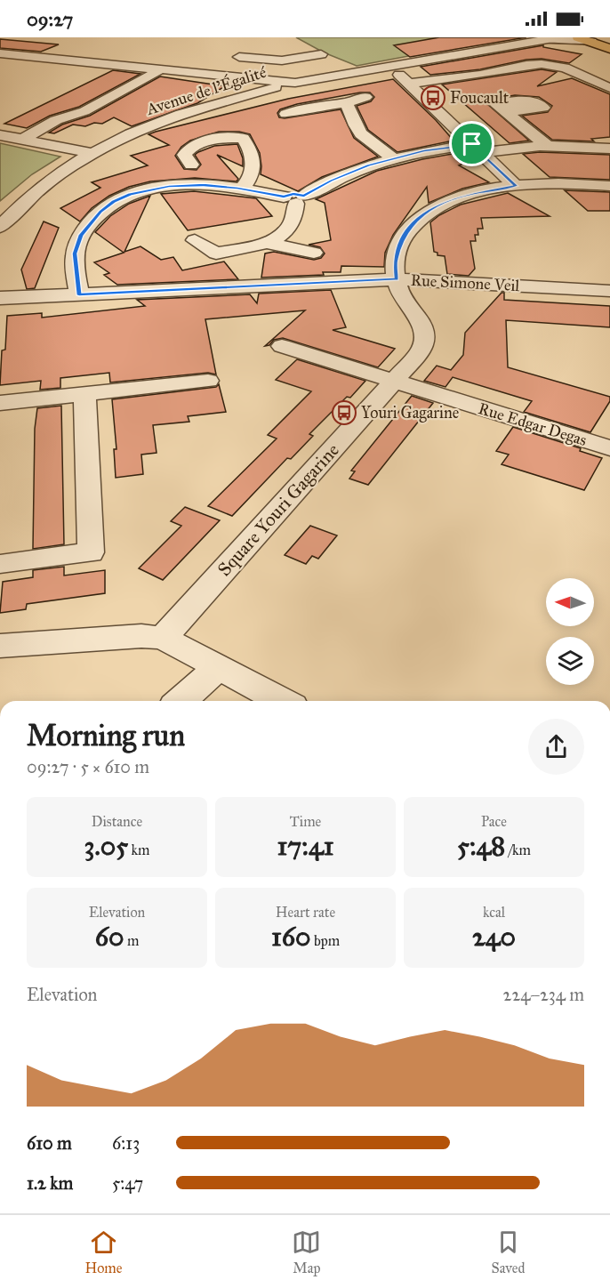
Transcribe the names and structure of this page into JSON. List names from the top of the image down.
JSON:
{
  "streets": {
    "street": [
      "Avenue de l'Égalité",
      "Rue Simone Veil",
      "Rue Edgar Degas",
      "Square Youri Gagarine"
    ]
  },
  "crossings": [
    ["Rue Simone Veil", "Square Youri Gagarine"],
    ["Rue Edgar Degas", "Square Youri Gagarine"]
  ],
  "places": {
    "bus stop": ["Foucault", "Youri Gagarine"]
  },
  "north": "left",
  "page": {
    "status": "09:27",
    "heading": ["Morning run", "09:27 · 5 × 610 m"],
    "stats": [
      ["Distance", "3.05 km"],
      ["Time", "17:41"],
      ["Pace", "5:48 /km"],
      ["Elevation", "60 m"],
      ["Heart rate", "160 bpm"],
      ["kcal", "240"]
    ],
    "chart": ["Elevation", "224–234 m"],
    "list": [
      {
        "name": "610 m",
        "note": "6:13"
      },
      {
        "name": "1.2 km",
        "note": "5:47"
      }
    ],
    "tabs": ["Home", "Map", "Saved"]
  }
}
